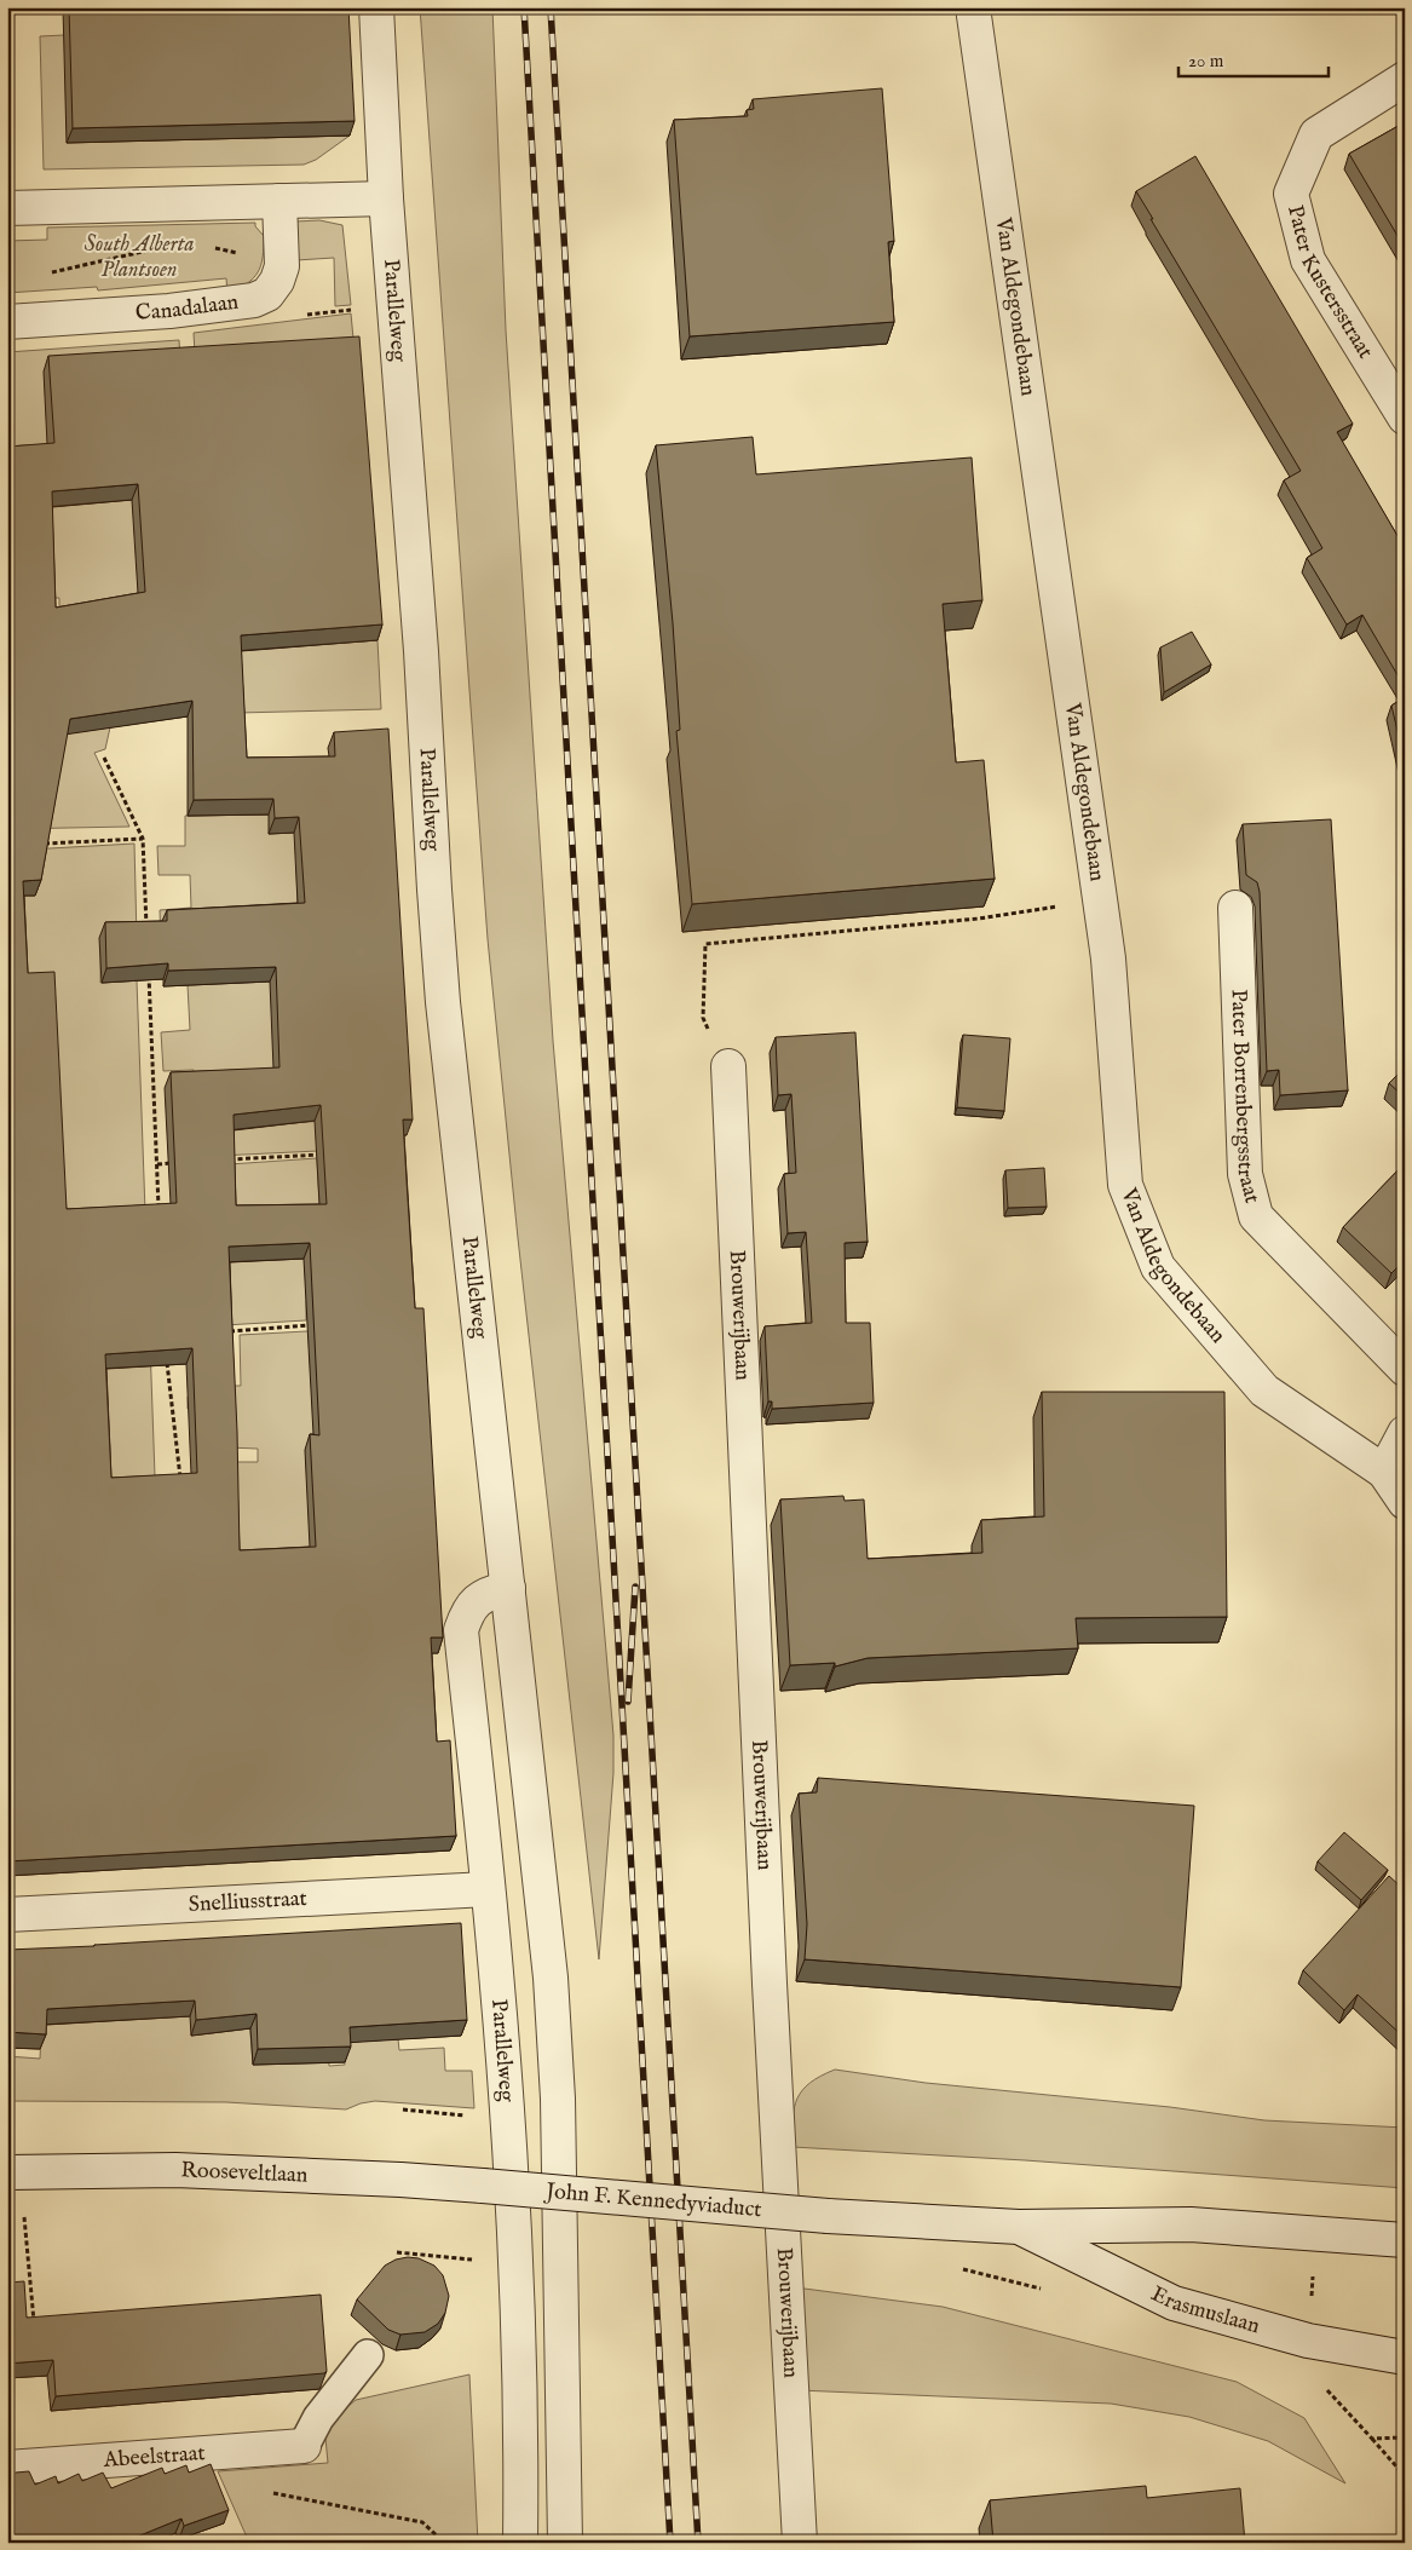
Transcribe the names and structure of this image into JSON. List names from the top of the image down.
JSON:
{
  "streets": {
    "street": [
      "Pater Kustersstraat",
      "Van Aldegondebaan",
      "Canadalaan",
      "Parallelweg",
      "Pater Borrenbergsstraat",
      "Brouwerijbaan",
      "Snelliusstraat",
      "Rooseveltlaan",
      "John F. Kennedyviaduct",
      "Erasmuslaan",
      "Abeelstraat"
    ]
  },
  "crossings": [
    ["Parallelweg", "Snelliusstraat"],
    ["Rooseveltlaan", "John F. Kennedyviaduct"],
    ["John F. Kennedyviaduct", "Erasmuslaan"]
  ],
  "parks": ["South Alberta Plantsoen"],
  "scale_bar": "20 m"
}
